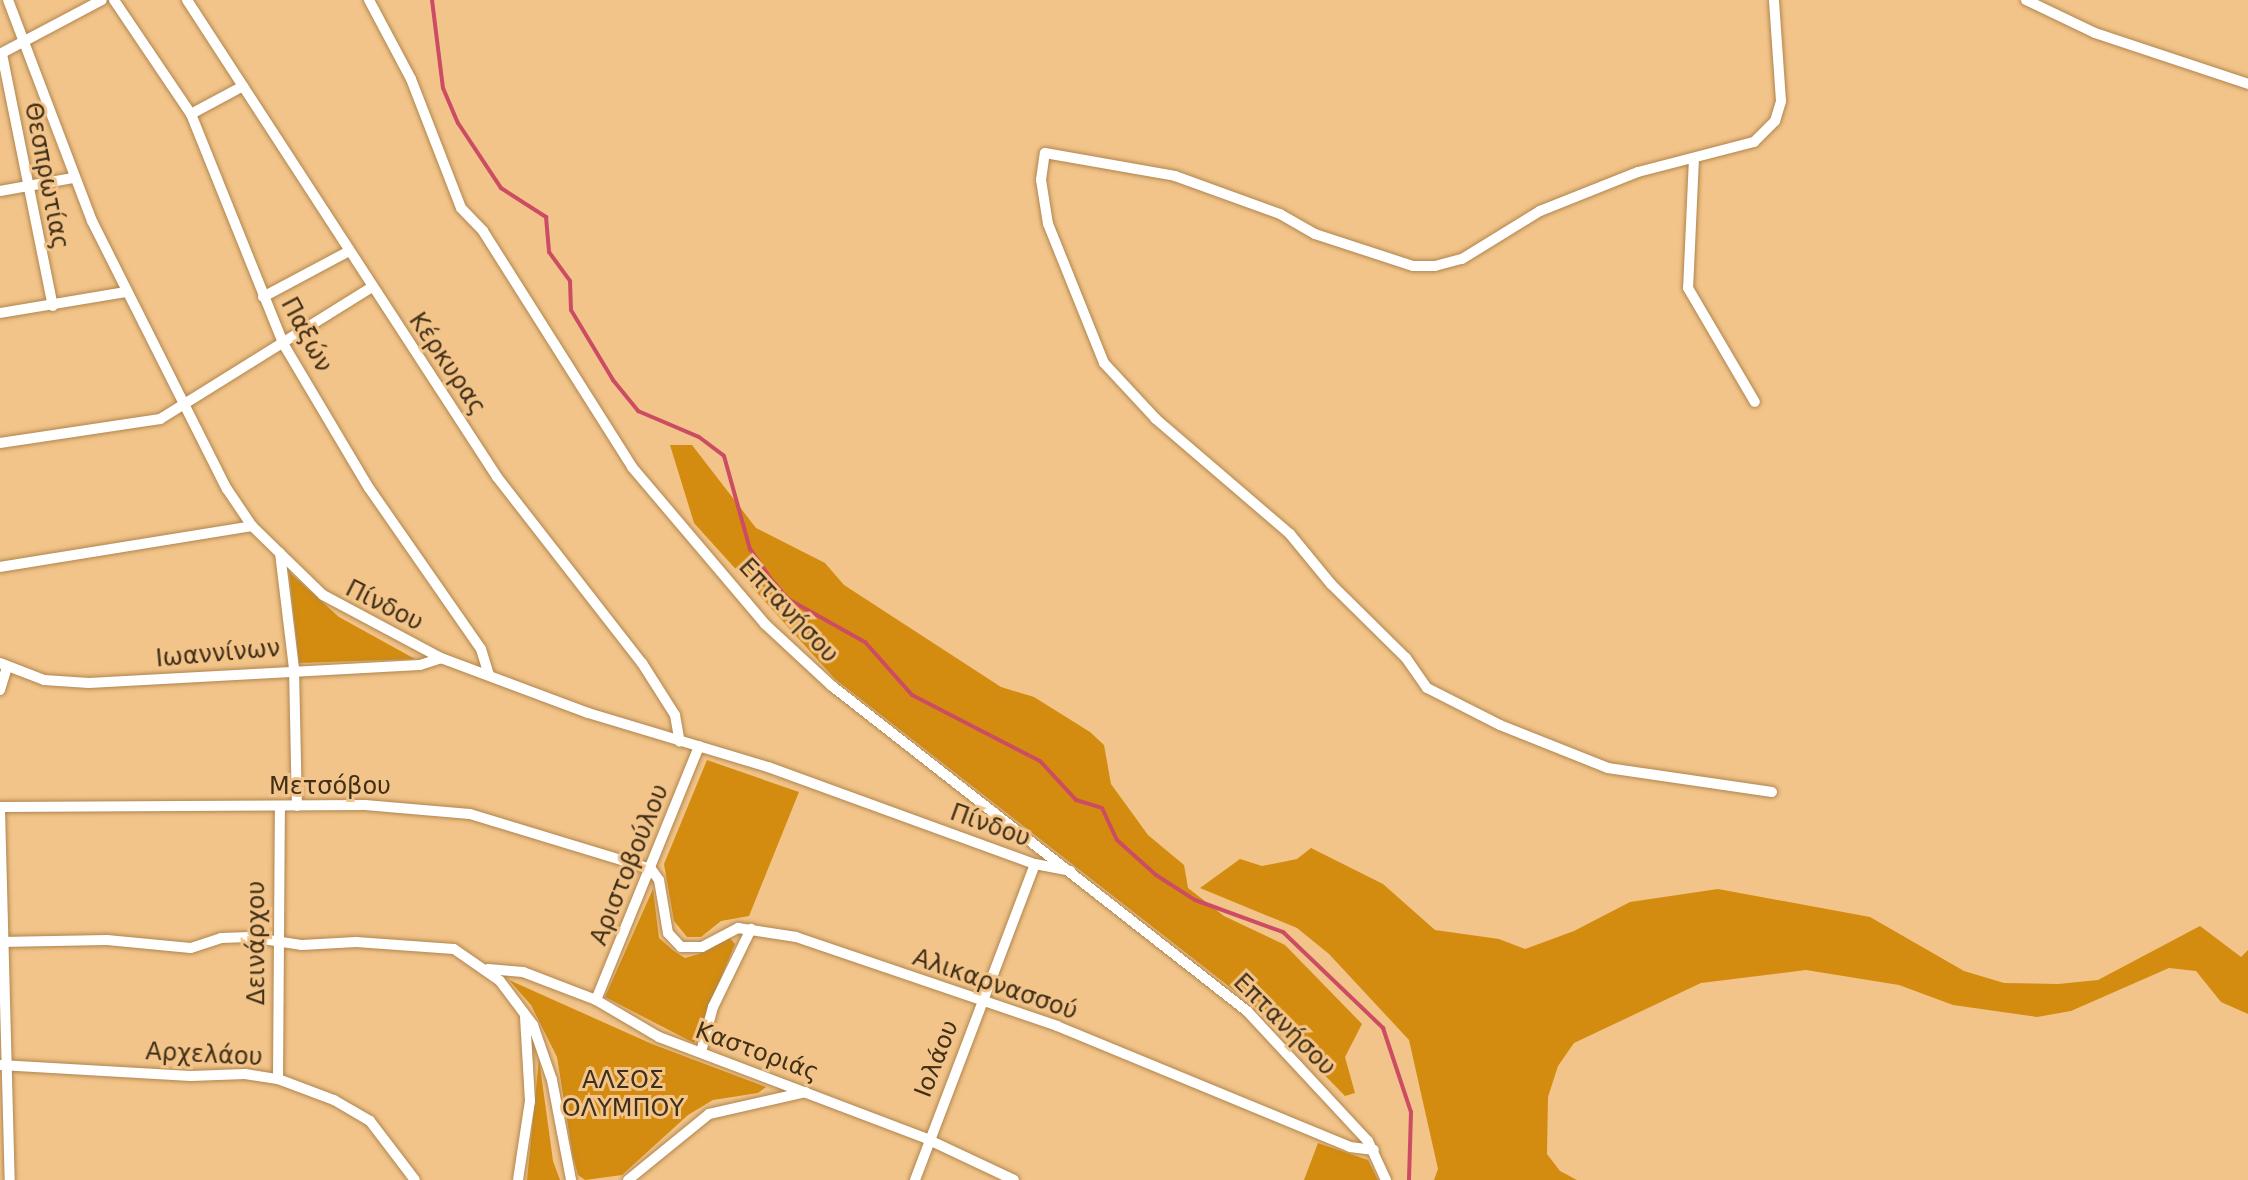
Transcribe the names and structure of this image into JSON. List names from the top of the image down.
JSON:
{
  "streets": {
    "street": [
      "Θεσπρωτίας",
      "Παξών",
      "Κέρκυρας",
      "Πίνδου",
      "Επτανήσου",
      "Ιωαννίνων",
      "Μετσόβου",
      "Αριστοβούλου",
      "Δεινάρχου",
      "Αλικαρνασσού",
      "Καστοριάς",
      "Αρχελάου",
      "Ιολάου"
    ]
  },
  "crossings": [
    ["Παξών", "Πίνδου"],
    ["Κέρκυρας", "Πίνδου"],
    ["Πίνδου", "Επτανήσου"],
    ["Πίνδου", "Ιωαννίνων"],
    ["Πίνδου", "Αριστοβούλου"],
    ["Πίνδου", "Ιολάου"],
    ["Επτανήσου", "Αλικαρνασσού"],
    ["Μετσόβου", "Αριστοβούλου"],
    ["Μετσόβου", "Δεινάρχου"],
    ["Μετσόβου", "Αλικαρνασσού"],
    ["Αριστοβούλου", "Αλικαρνασσού"],
    ["Αριστοβούλου", "Καστοριάς"],
    ["Δεινάρχου", "Καστοριάς"],
    ["Δεινάρχου", "Αρχελάου"],
    ["Αλικαρνασσού", "Ιολάου"],
    ["Καστοριάς", "Ιολάου"]
  ],
  "parks": ["ΑΛΣΟΣ ΟΛΥΜΠΟΥ"]
}
